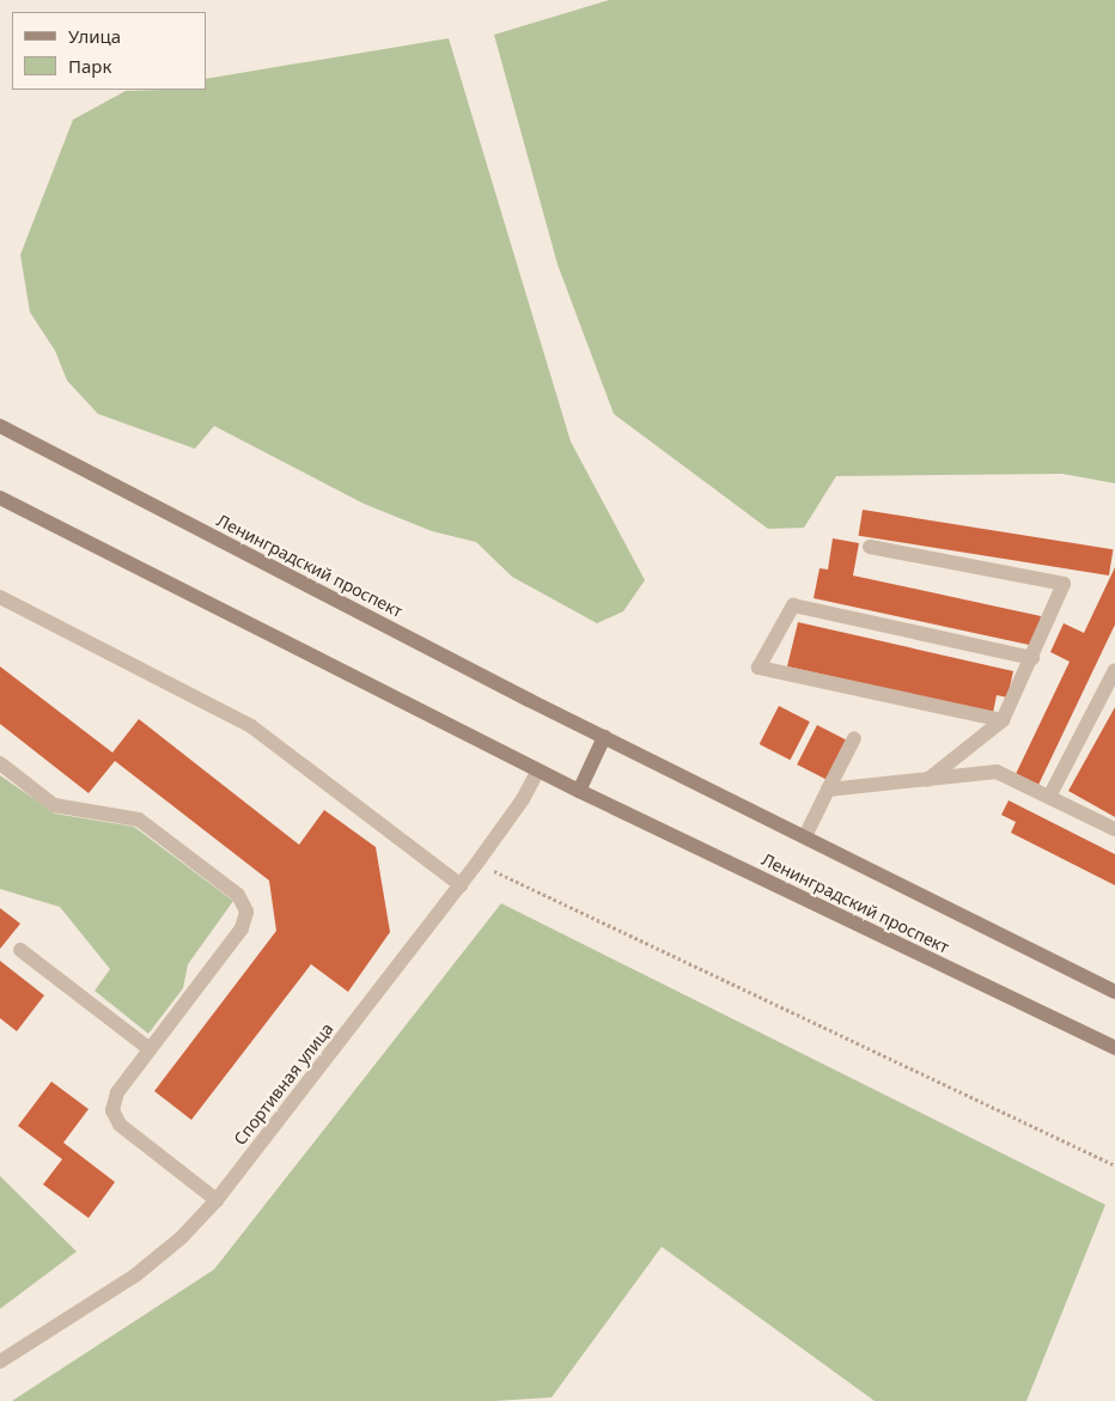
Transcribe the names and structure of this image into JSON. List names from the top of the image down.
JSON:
{
  "streets": {
    "main road": ["Ленинградский проспект"],
    "street": ["Спортивная улица"]
  },
  "crossings": [
    ["Ленинградский проспект", "Спортивная улица"]
  ],
  "legend": ["Улица", "Парк"]
}
